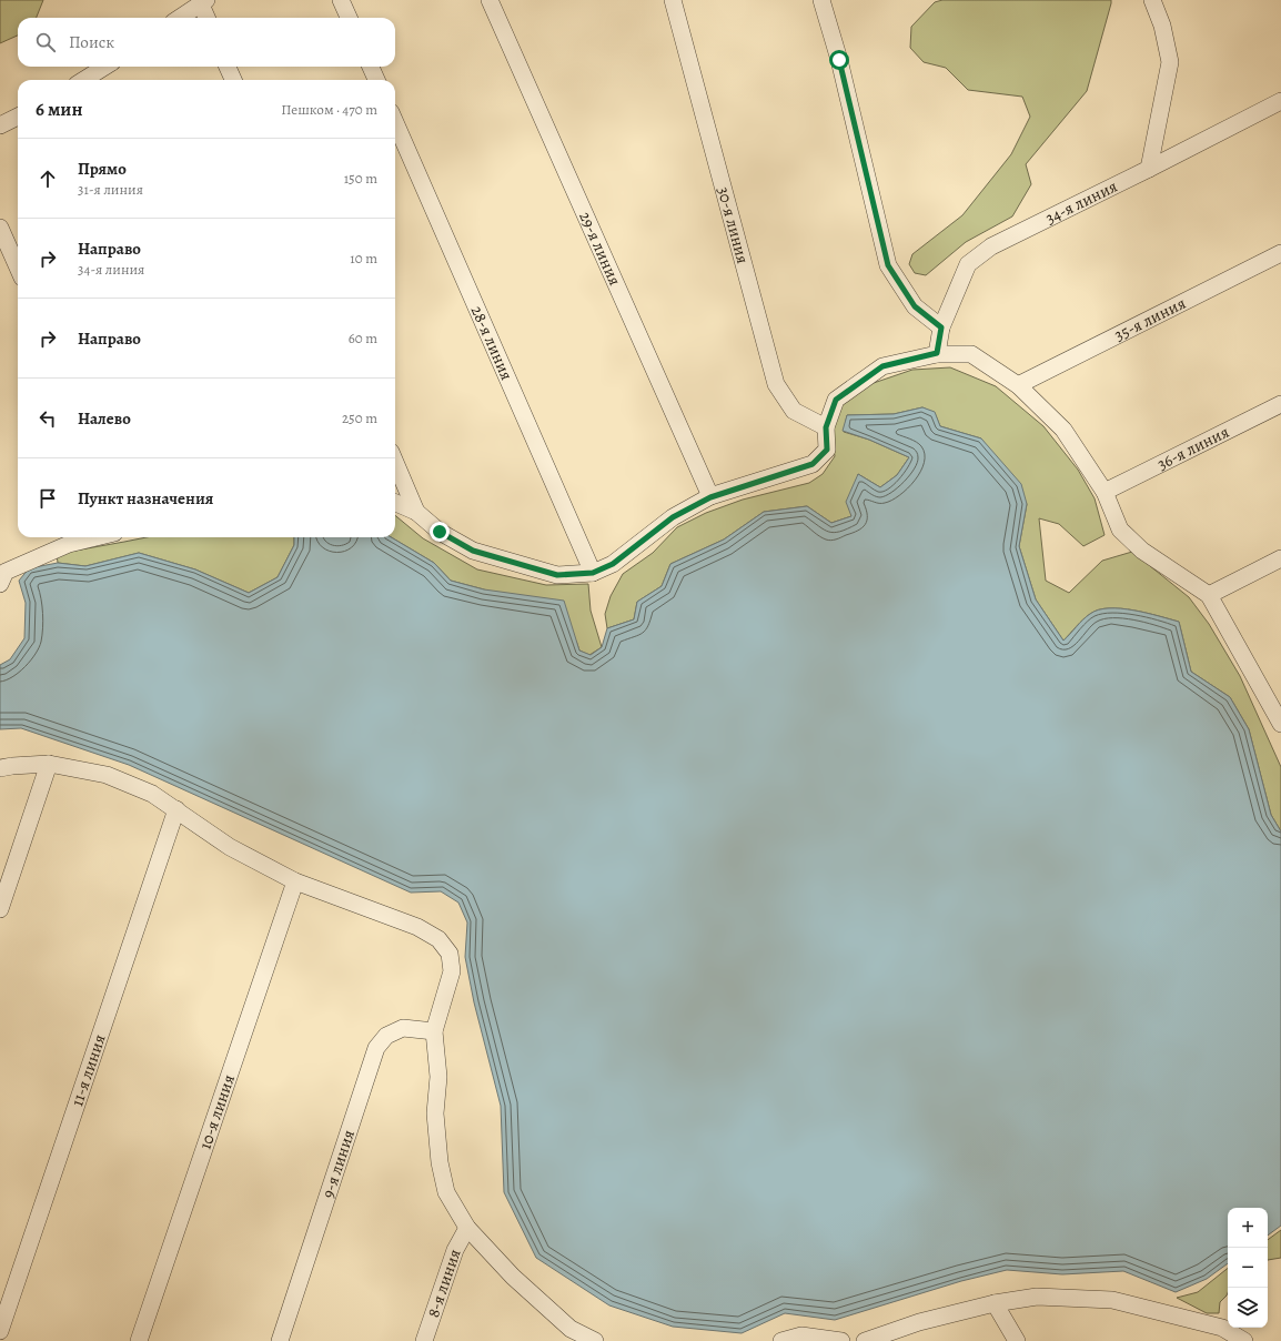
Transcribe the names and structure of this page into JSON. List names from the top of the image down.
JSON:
{
  "streets": {
    "street": [
      "34-я линия",
      "30-я линия",
      "29-я линия",
      "35-я линия",
      "28-я линия",
      "36-я линия",
      "11-я линия",
      "10-я линия",
      "9-я линия",
      "8-я линия"
    ]
  },
  "page": {
    "search": "Поиск",
    "heading": ["6 мин", "Пешком · 470 m"],
    "list": [
      ["Прямо", "31-я линия", "150 m"],
      ["Направо", "34-я линия", "10 m"],
      ["Направо", "60 m"],
      ["Налево", "250 m"],
      "Пункт назначения"
    ],
    "map_buttons": ["+", "−"]
  }
}
